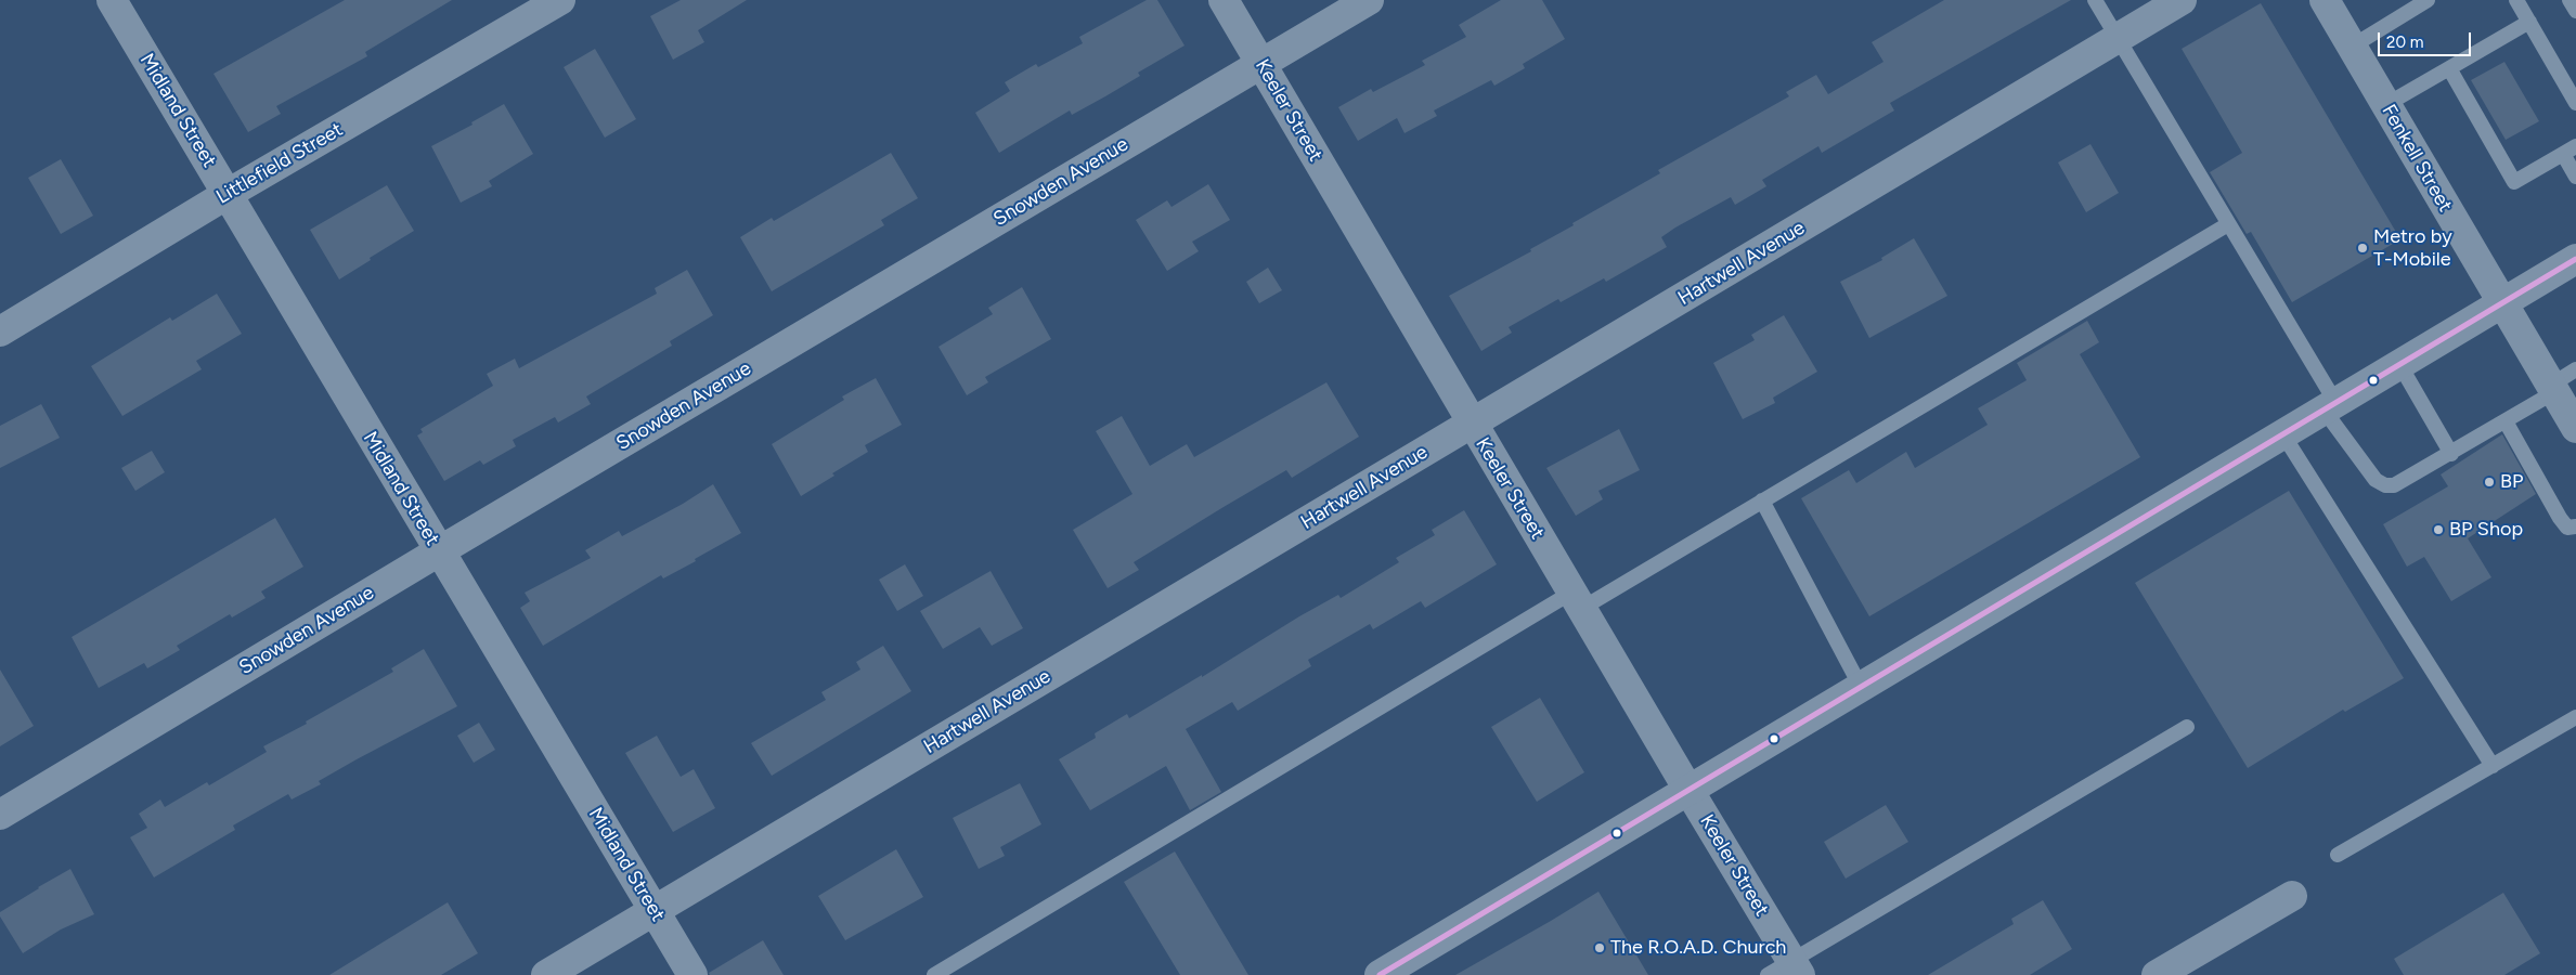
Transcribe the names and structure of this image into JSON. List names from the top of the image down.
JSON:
{
  "streets": {
    "street": [
      "Midland Street",
      "Keeler Street",
      "Fenkell Street",
      "Littlefield Street",
      "Snowden Avenue",
      "Hartwell Avenue"
    ]
  },
  "crossings": [
    ["Midland Street", "Littlefield Street"],
    ["Midland Street", "Snowden Avenue"],
    ["Midland Street", "Hartwell Avenue"],
    ["Keeler Street", "Snowden Avenue"],
    ["Keeler Street", "Hartwell Avenue"]
  ],
  "places": [
    "Metro by T-Mobile",
    "BP",
    "BP Shop",
    "The R.O.A.D. Church"
  ],
  "scale_bar": "20 m"
}
